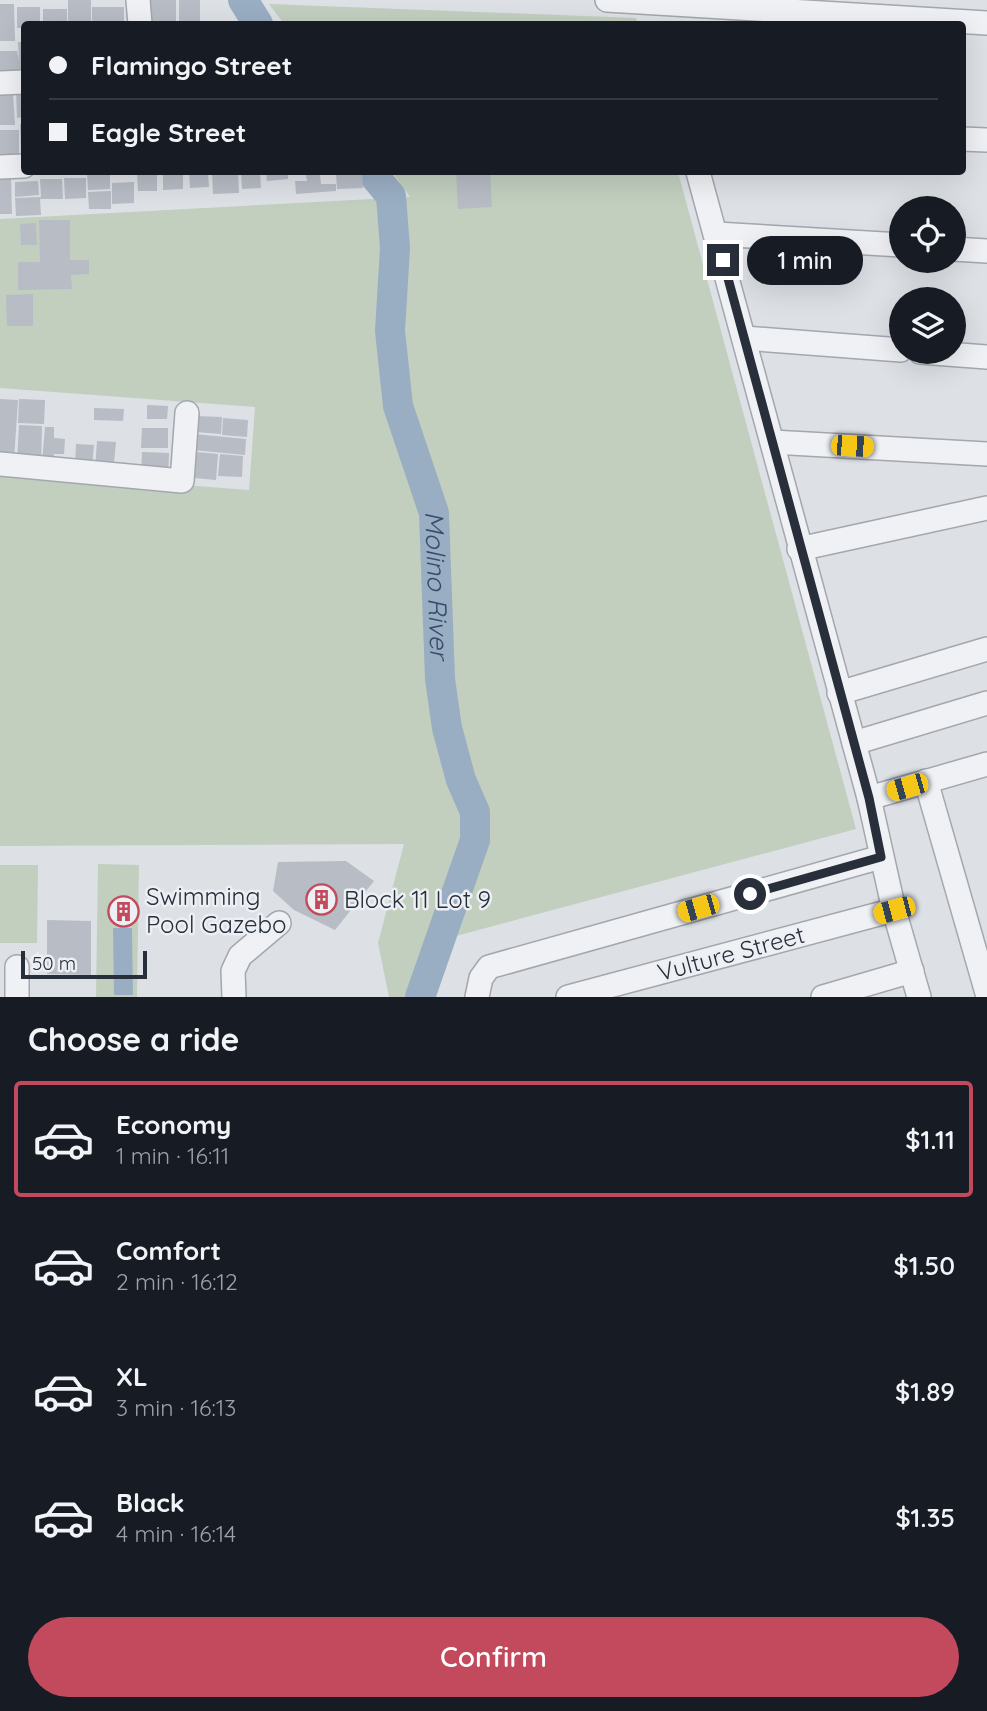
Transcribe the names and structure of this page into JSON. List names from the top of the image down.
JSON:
{
  "streets": {
    "street": ["Vulture Street"]
  },
  "water": ["Molino River"],
  "places": {
    "building": ["Block 11 Lot 9", "Swimming Pool Gazebo"]
  },
  "scale_bar": "50 m",
  "page": {
    "banner": ["Flamingo Street", "Eagle Street"],
    "bubble": "1 min",
    "scale": "50 m",
    "heading": "Choose a ride",
    "list": [
      {
        "name": "Economy",
        "note": "1 min · 16:11",
        "value": "$1.11"
      },
      {
        "name": "Comfort",
        "note": "2 min · 16:12",
        "value": "$1.50"
      },
      {
        "name": "XL",
        "note": "3 min · 16:13",
        "value": "$1.89"
      },
      {
        "name": "Black",
        "note": "4 min · 16:14",
        "value": "$1.35"
      }
    ],
    "buttons": "Confirm"
  }
}
